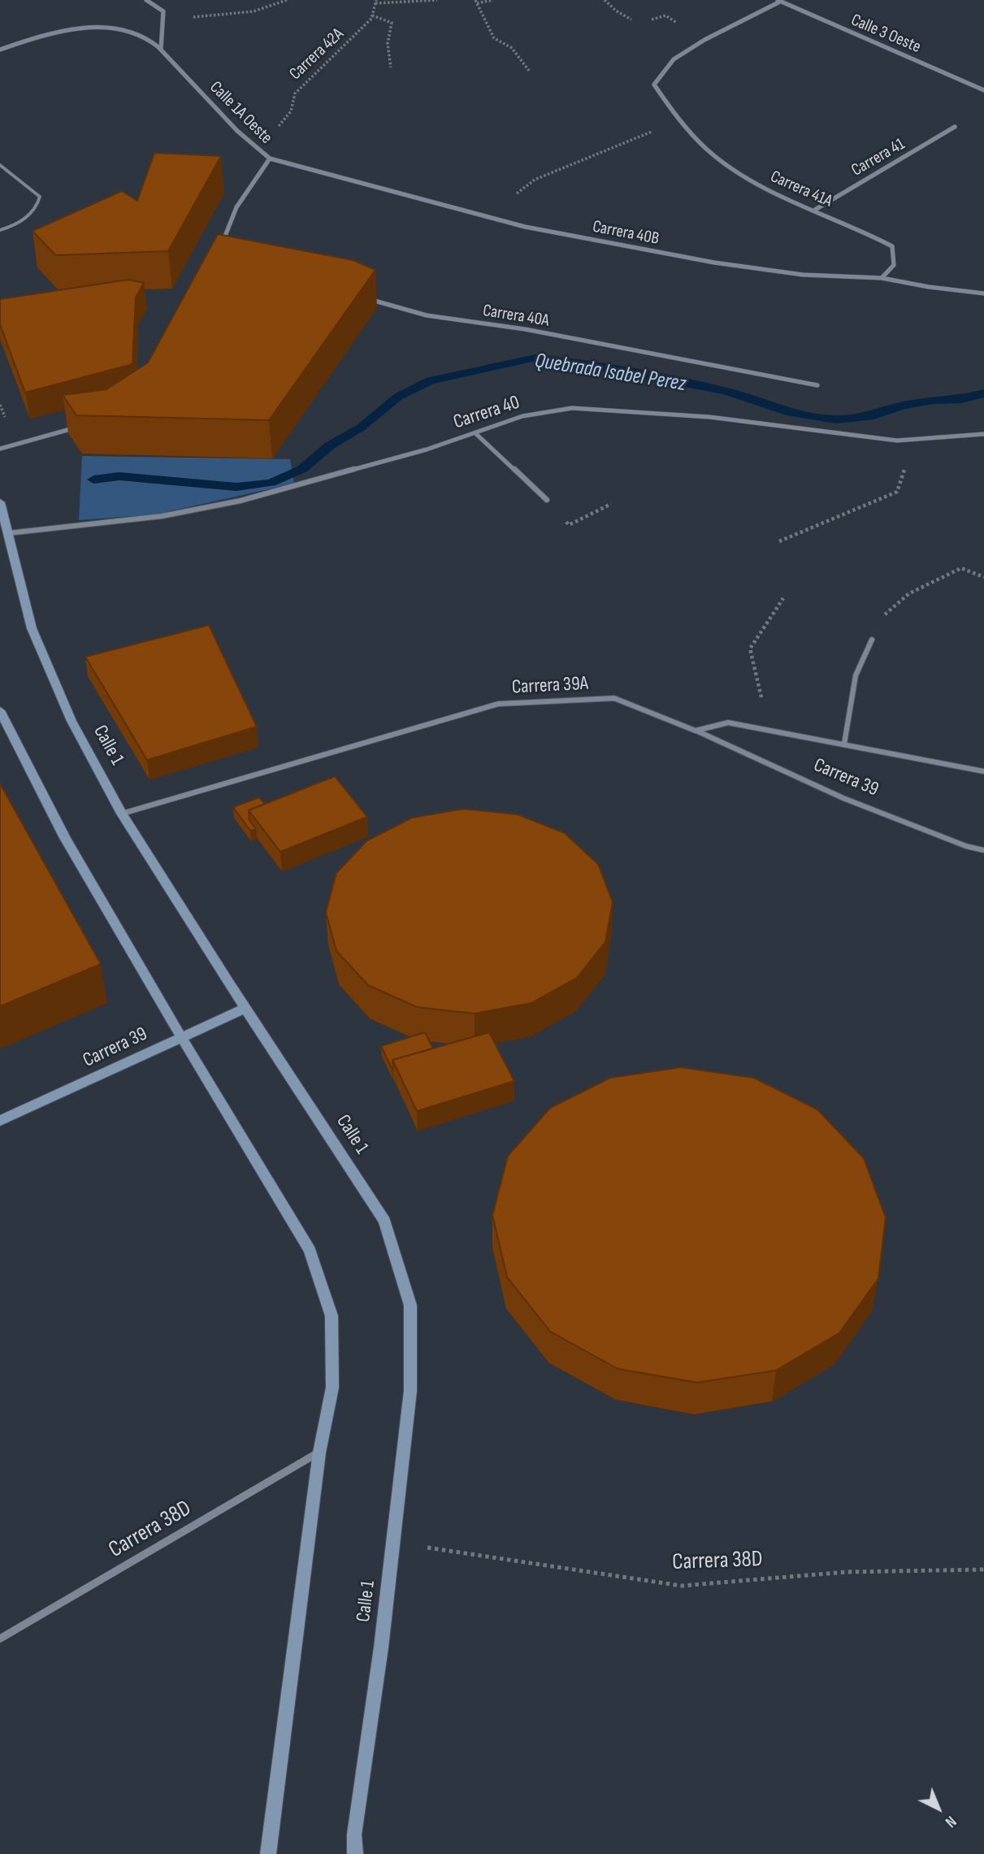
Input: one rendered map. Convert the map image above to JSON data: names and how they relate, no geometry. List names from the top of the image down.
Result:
{
  "streets": {
    "main road": ["Calle 1", "Carrera 39"],
    "street": [
      "Calle 3 Oeste",
      "Calle 1A Oeste",
      "Carrera 41",
      "Carrera 41A",
      "Carrera 40B",
      "Carrera 40A",
      "Carrera 40",
      "Carrera 39A",
      "Carrera 38D"
    ],
    "path": ["Carrera 42A"]
  },
  "crossings": [
    ["Calle 3 Oeste", "Carrera 41A"],
    ["Carrera 42A", "Calle 1A Oeste"],
    ["Calle 1A Oeste", "Carrera 40B"],
    ["Carrera 41", "Carrera 41A"],
    ["Carrera 41A", "Carrera 40B"],
    ["Carrera 40", "Calle 1"],
    ["Carrera 39A", "Calle 1"],
    ["Carrera 39A", "Carrera 39"],
    ["Calle 1", "Carrera 39"]
  ],
  "water": ["Quebrada Isabel Perez"],
  "north": "bottom right"
}
